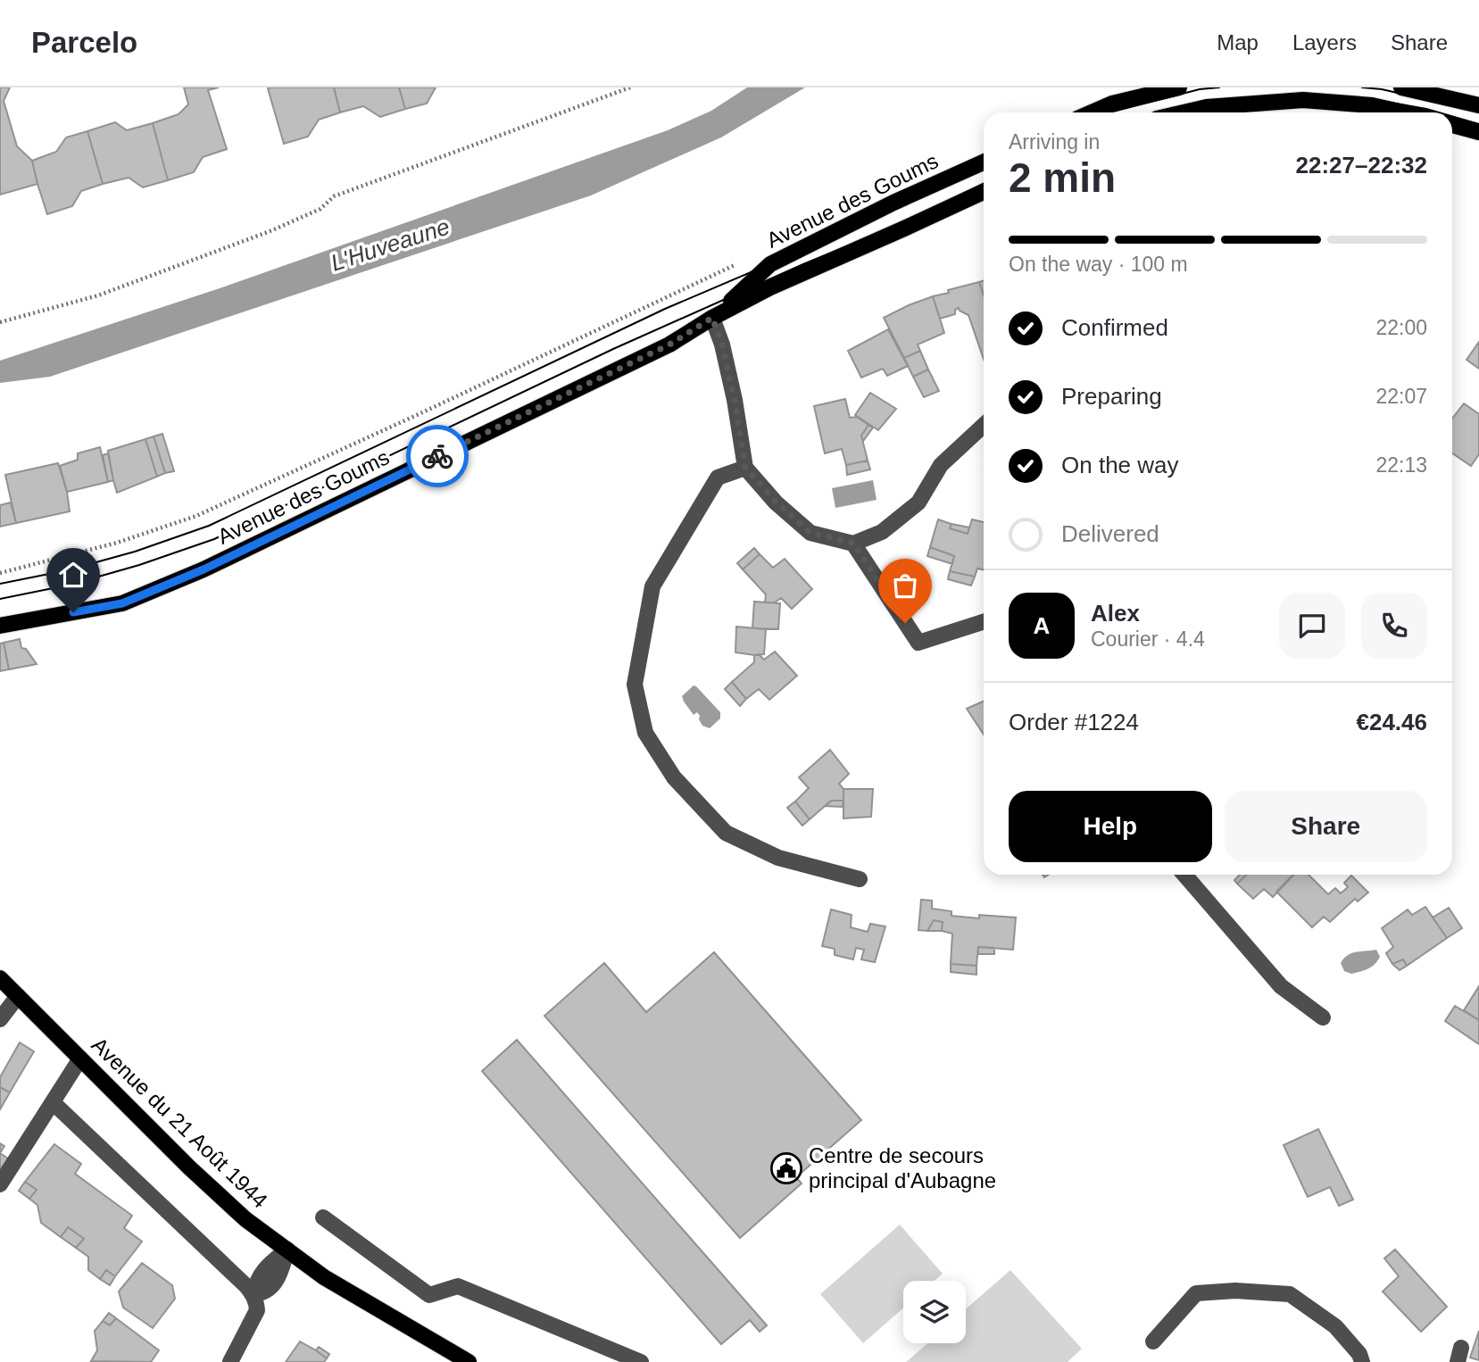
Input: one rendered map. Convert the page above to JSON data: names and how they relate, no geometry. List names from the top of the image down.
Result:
{
  "streets": {
    "main road": ["Avenue des Goums", "Avenue du 21 Août 1944"]
  },
  "water": ["L'Huveaune"],
  "places": {
    "public building": ["Centre de secours principal d'Aubagne"]
  },
  "page": {
    "header": "Parcelo",
    "nav": ["Map", "Layers", "Share"],
    "heading": ["2 min", "Arriving in", "22:27–22:32"],
    "panel": [
      "Alex",
      "Courier · 4.4",
      "Order #1224",
      "€24.46"
    ],
    "bar": "On the way · 100 m",
    "list": [
      ["Confirmed", "22:00"],
      ["Preparing", "22:07"],
      ["On the way", "22:13"],
      "Delivered"
    ],
    "round": "A",
    "buttons": ["Help", "Share"]
  }
}
